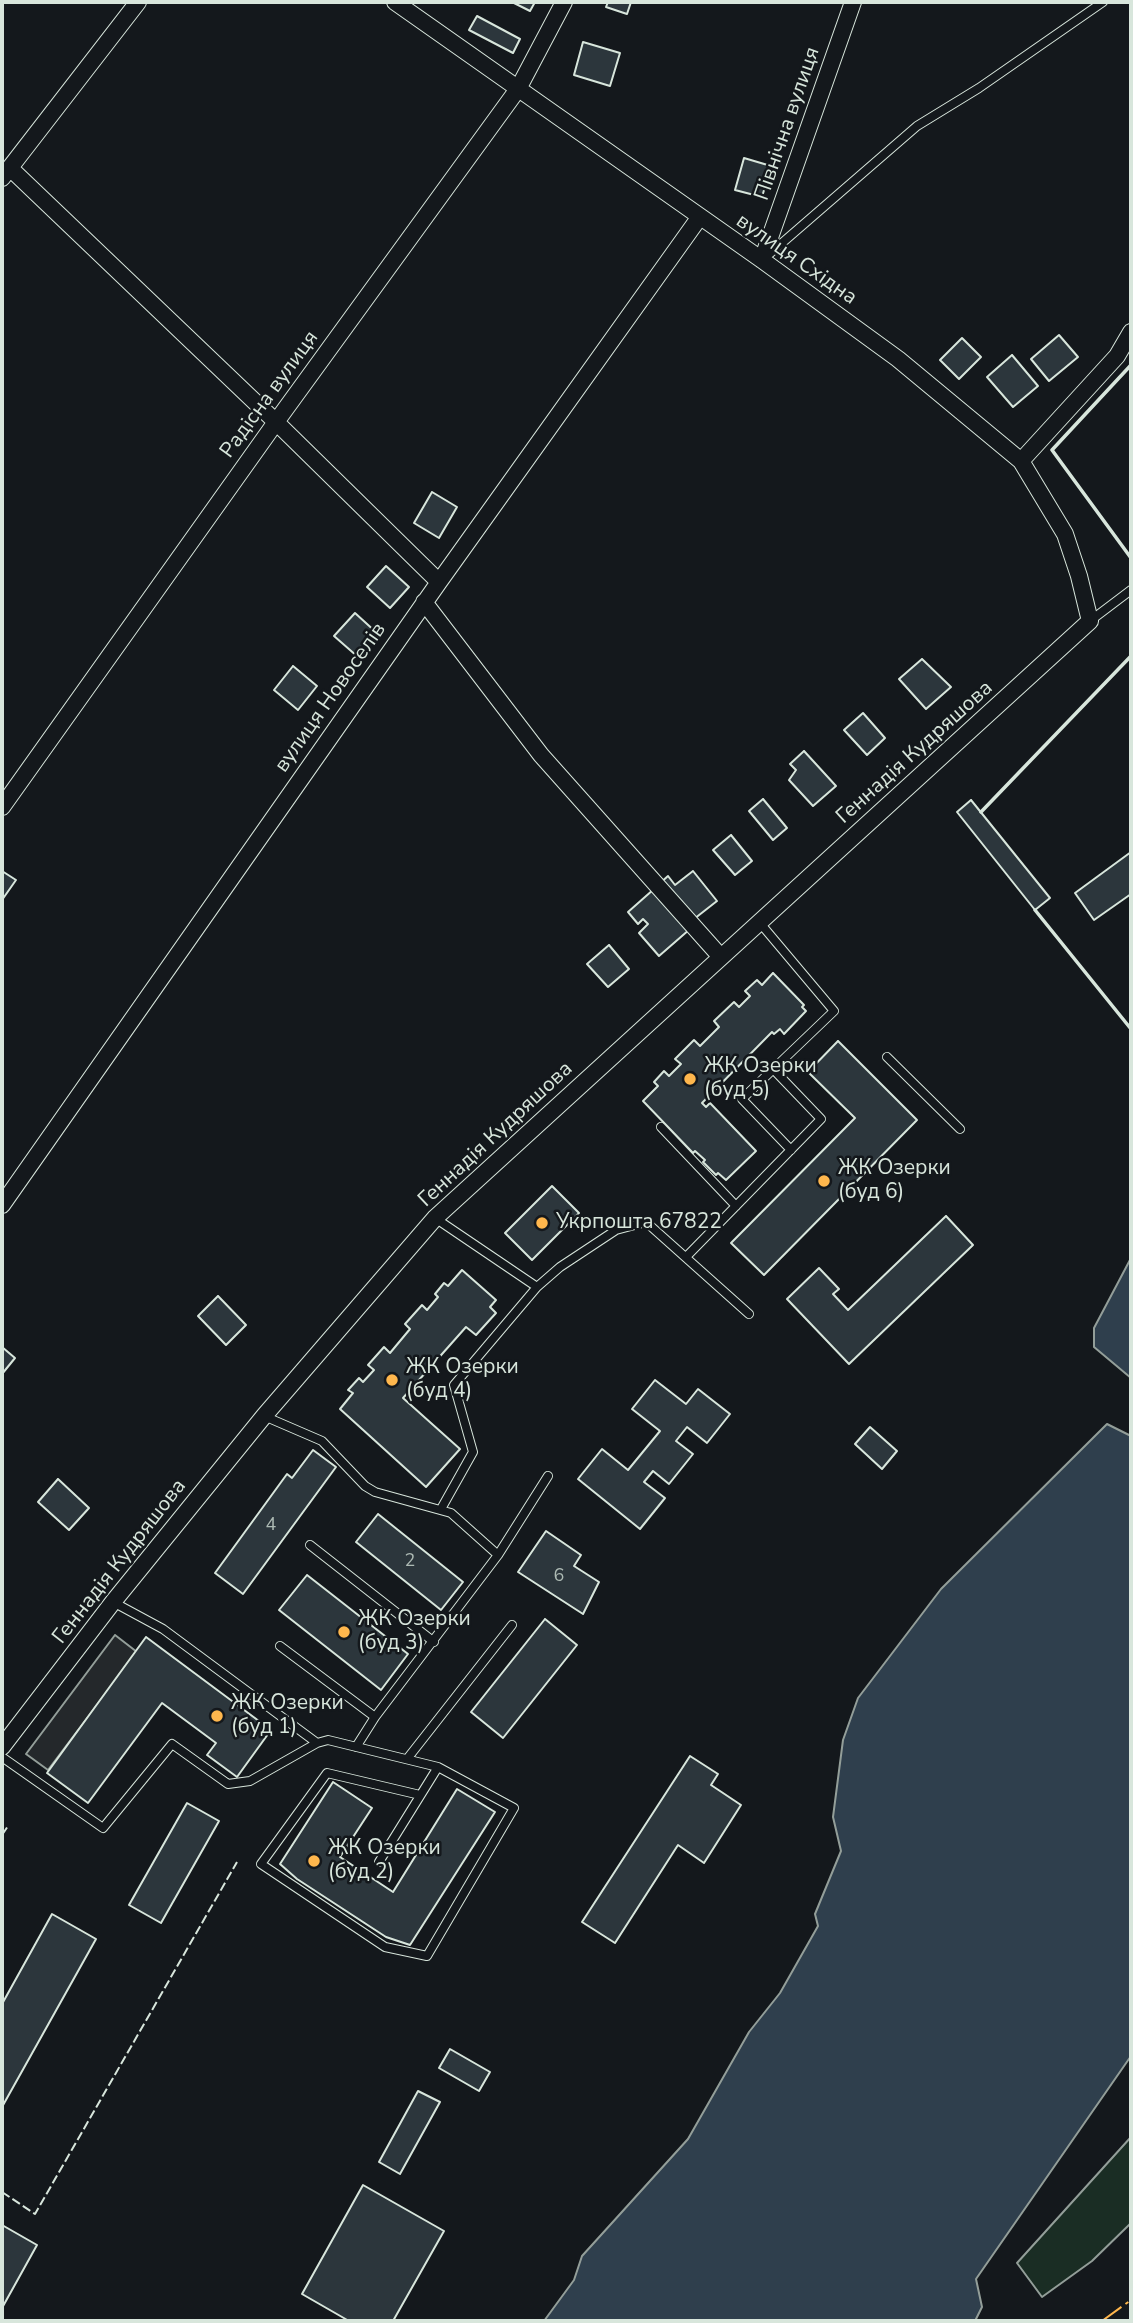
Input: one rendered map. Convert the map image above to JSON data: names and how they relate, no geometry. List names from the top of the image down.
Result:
{
  "streets": {
    "street": [
      "Північна вулиця",
      "вулиця Східна",
      "Радісна вулиця",
      "вулиця Новоселів",
      "Геннадія Кудряшова"
    ]
  },
  "crossings": [
    ["Північна вулиця", "вулиця Східна"],
    ["вулиця Східна", "Радісна вулиця"],
    ["вулиця Східна", "вулиця Новоселів"],
    ["вулиця Східна", "Геннадія Кудряшова"]
  ],
  "places": [
    "ЖК Озерки (буд 5)",
    "ЖК Озерки (буд 6)",
    "Укрпошта 67822",
    "ЖК Озерки (буд 4)",
    "ЖК Озерки (буд 3)",
    "ЖК Озерки (буд 1)",
    "ЖК Озерки (буд 2)"
  ],
  "house_numbers": ["4", "2", "6"]
}
